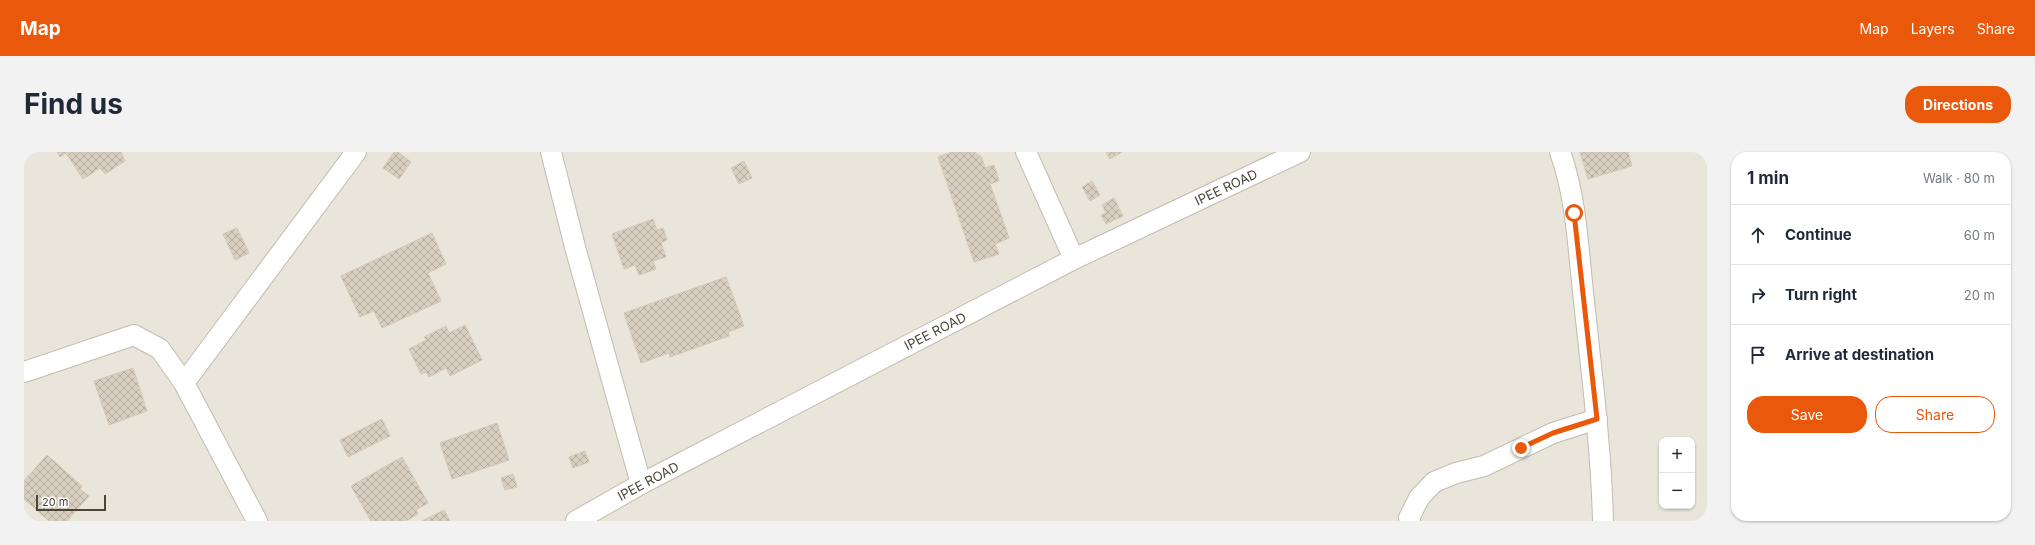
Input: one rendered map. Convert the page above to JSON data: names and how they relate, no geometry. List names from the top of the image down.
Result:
{
  "streets": {
    "street": ["IPEE ROAD"]
  },
  "scale_bar": "20 m",
  "page": {
    "header": "Map",
    "nav": ["Map", "Layers", "Share"],
    "buttons": [
      "Directions",
      ["Save", "Share"]
    ],
    "title": "Find us",
    "heading": ["1 min", "Walk · 80 m"],
    "list": [
      ["Continue", "60 m"],
      ["Turn right", "20 m"],
      "Arrive at destination"
    ],
    "map_buttons": ["+", "−"],
    "scale": "20 m"
  }
}
